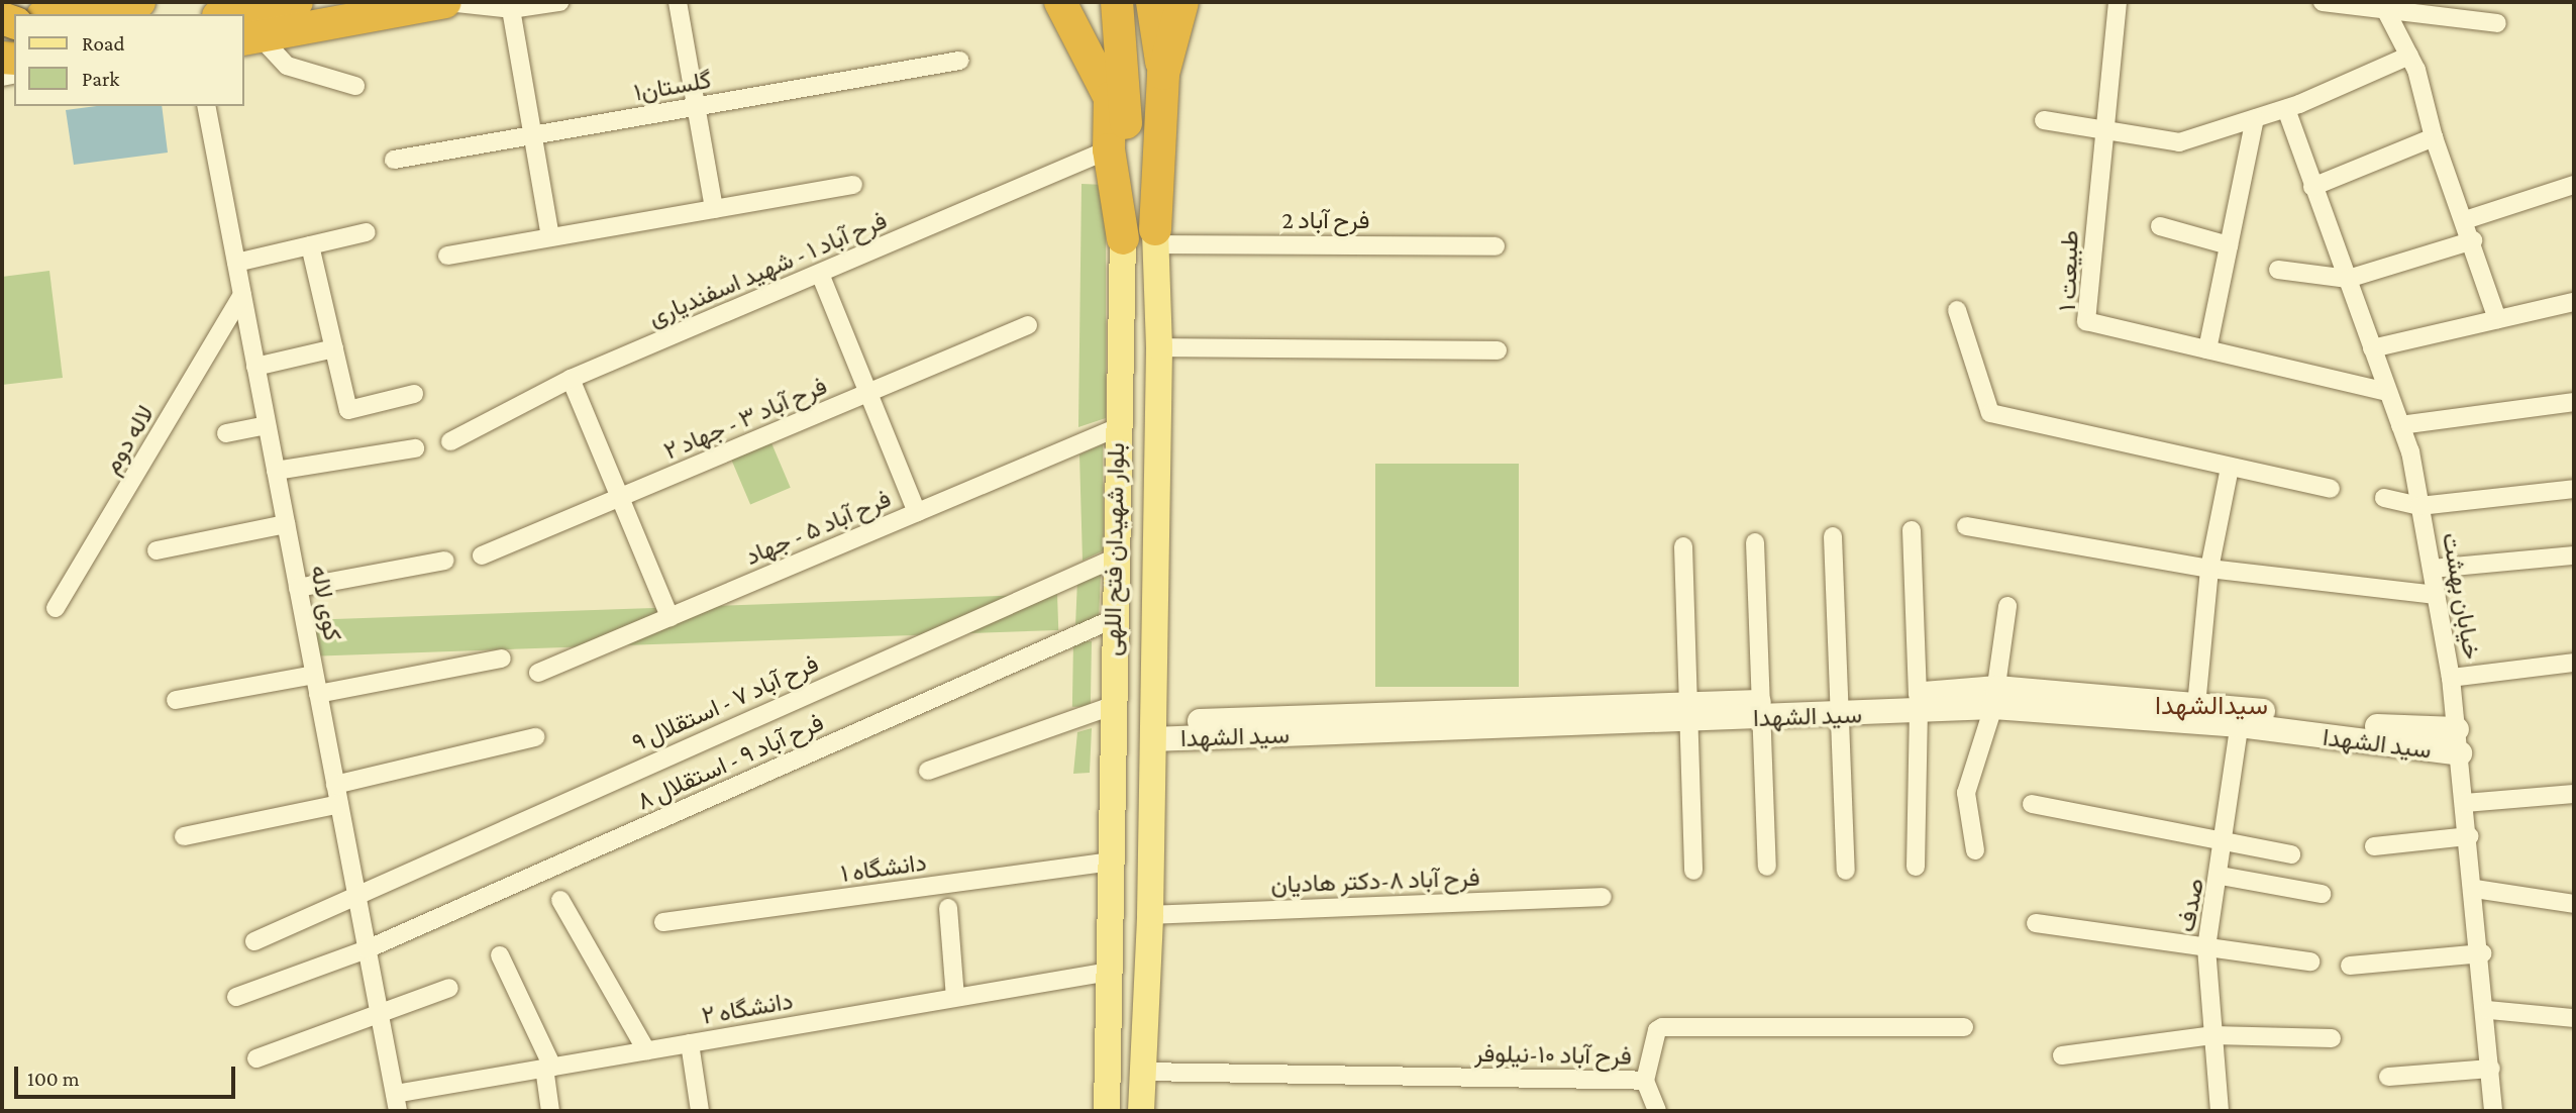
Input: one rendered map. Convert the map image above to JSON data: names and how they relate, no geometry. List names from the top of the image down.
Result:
{
  "streets": {
    "highway": ["بلوار شهیدان فتح اللهی"],
    "street": [
      "گلستان۱",
      "فرح آباد 2",
      "فرح آباد ۱ - شهید اسفندیاری",
      "طبیعت ۱",
      "فرح آباد ۳ - جهاد ۲",
      "لاله دوم",
      "فرح آباد ۵ - جهاد",
      "خیابان بهشت",
      "کوی لاله",
      "فرح آباد ۷ - استقلال ۹",
      "سید الشهدا",
      "فرح آباد ۹ - استقلال ۸",
      "دانشگاه ۱",
      "فرح آباد ۸-دکتر هادیان",
      "صدف",
      "دانشگاه ۲",
      "فرح آباد ۱۰-نیلوفر"
    ]
  },
  "crossings": [
    ["فرح آباد 2", "بلوار شهیدان فتح اللهی"],
    ["فرح آباد ۱ - شهید اسفندیاری", "بلوار شهیدان فتح اللهی"],
    ["طبیعت ۱", "خیابان بهشت"],
    ["لاله دوم", "کوی لاله"],
    ["فرح آباد ۵ - جهاد", "بلوار شهیدان فتح اللهی"],
    ["بلوار شهیدان فتح اللهی", "فرح آباد ۷ - استقلال ۹"],
    ["بلوار شهیدان فتح اللهی", "سید الشهدا"],
    ["بلوار شهیدان فتح اللهی", "فرح آباد ۹ - استقلال ۸"],
    ["بلوار شهیدان فتح اللهی", "دانشگاه ۱"],
    ["بلوار شهیدان فتح اللهی", "فرح آباد ۸-دکتر هادیان"],
    ["بلوار شهیدان فتح اللهی", "دانشگاه ۲"],
    ["بلوار شهیدان فتح اللهی", "فرح آباد ۱۰-نیلوفر"],
    ["خیابان بهشت", "سید الشهدا"],
    ["کوی لاله", "فرح آباد ۷ - استقلال ۹"],
    ["کوی لاله", "فرح آباد ۹ - استقلال ۸"],
    ["کوی لاله", "دانشگاه ۲"],
    ["سید الشهدا", "صدف"]
  ],
  "districts": ["سیدالشهدا"],
  "legend": ["Road", "Park"],
  "scale_bar": "100 m"
}
